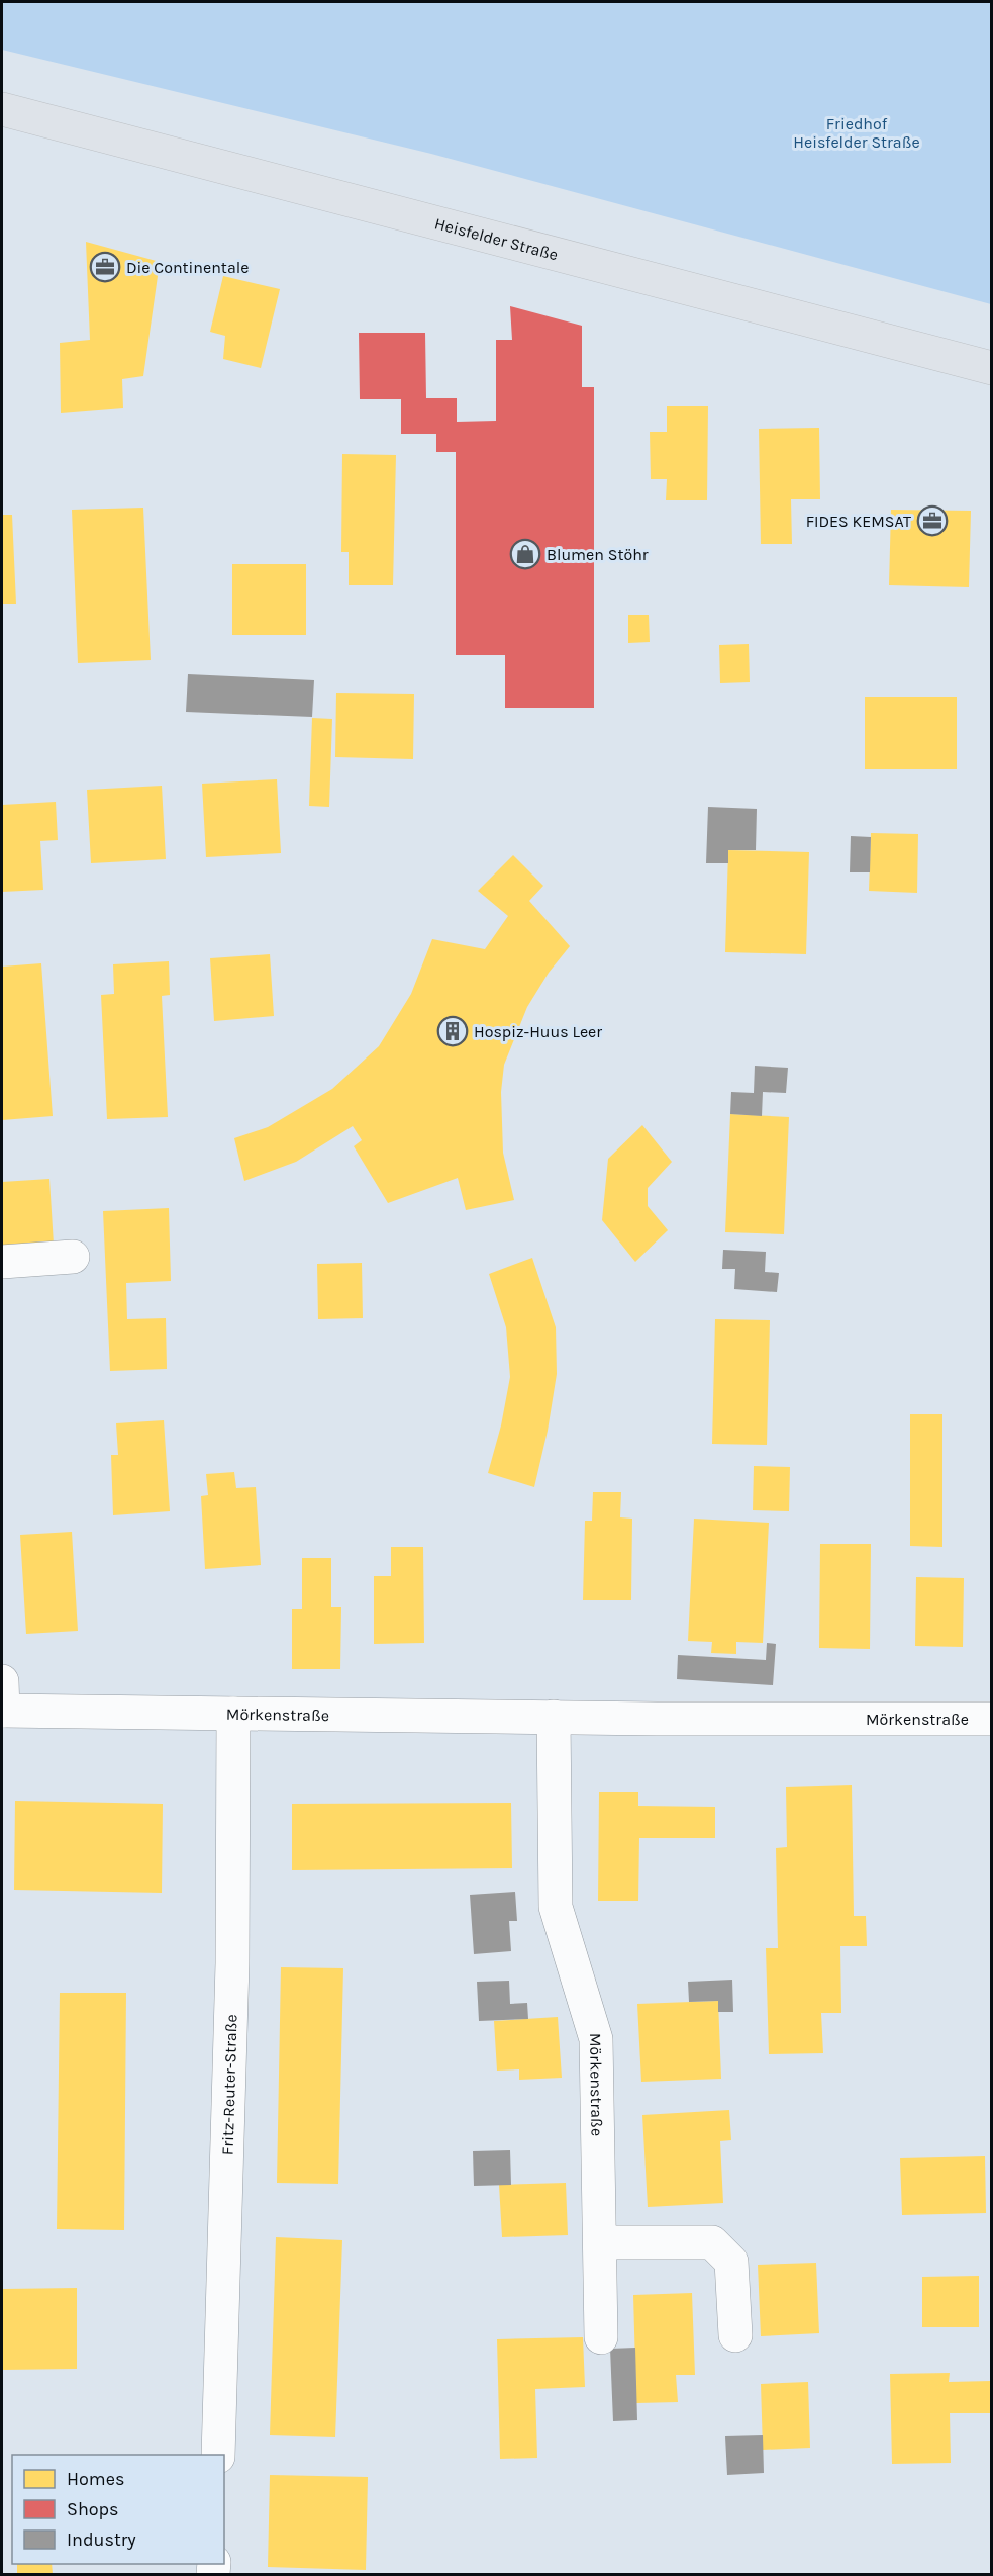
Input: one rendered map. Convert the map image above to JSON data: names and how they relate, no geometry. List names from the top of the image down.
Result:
{
  "streets": {
    "main road": ["Heisfelder Straße"],
    "street": ["Mörkenstraße", "Fritz-Reuter-Straße"]
  },
  "crossings": [
    ["Mörkenstraße", "Fritz-Reuter-Straße"]
  ],
  "parks": ["Friedhof Heisfelder Straße"],
  "places": {
    "office": ["Die Continentale", "FIDES KEMSAT"],
    "shop": ["Blumen Stöhr"],
    "building": ["Hospiz-Huus Leer"]
  },
  "legend": ["Homes", "Shops", "Industry"]
}
